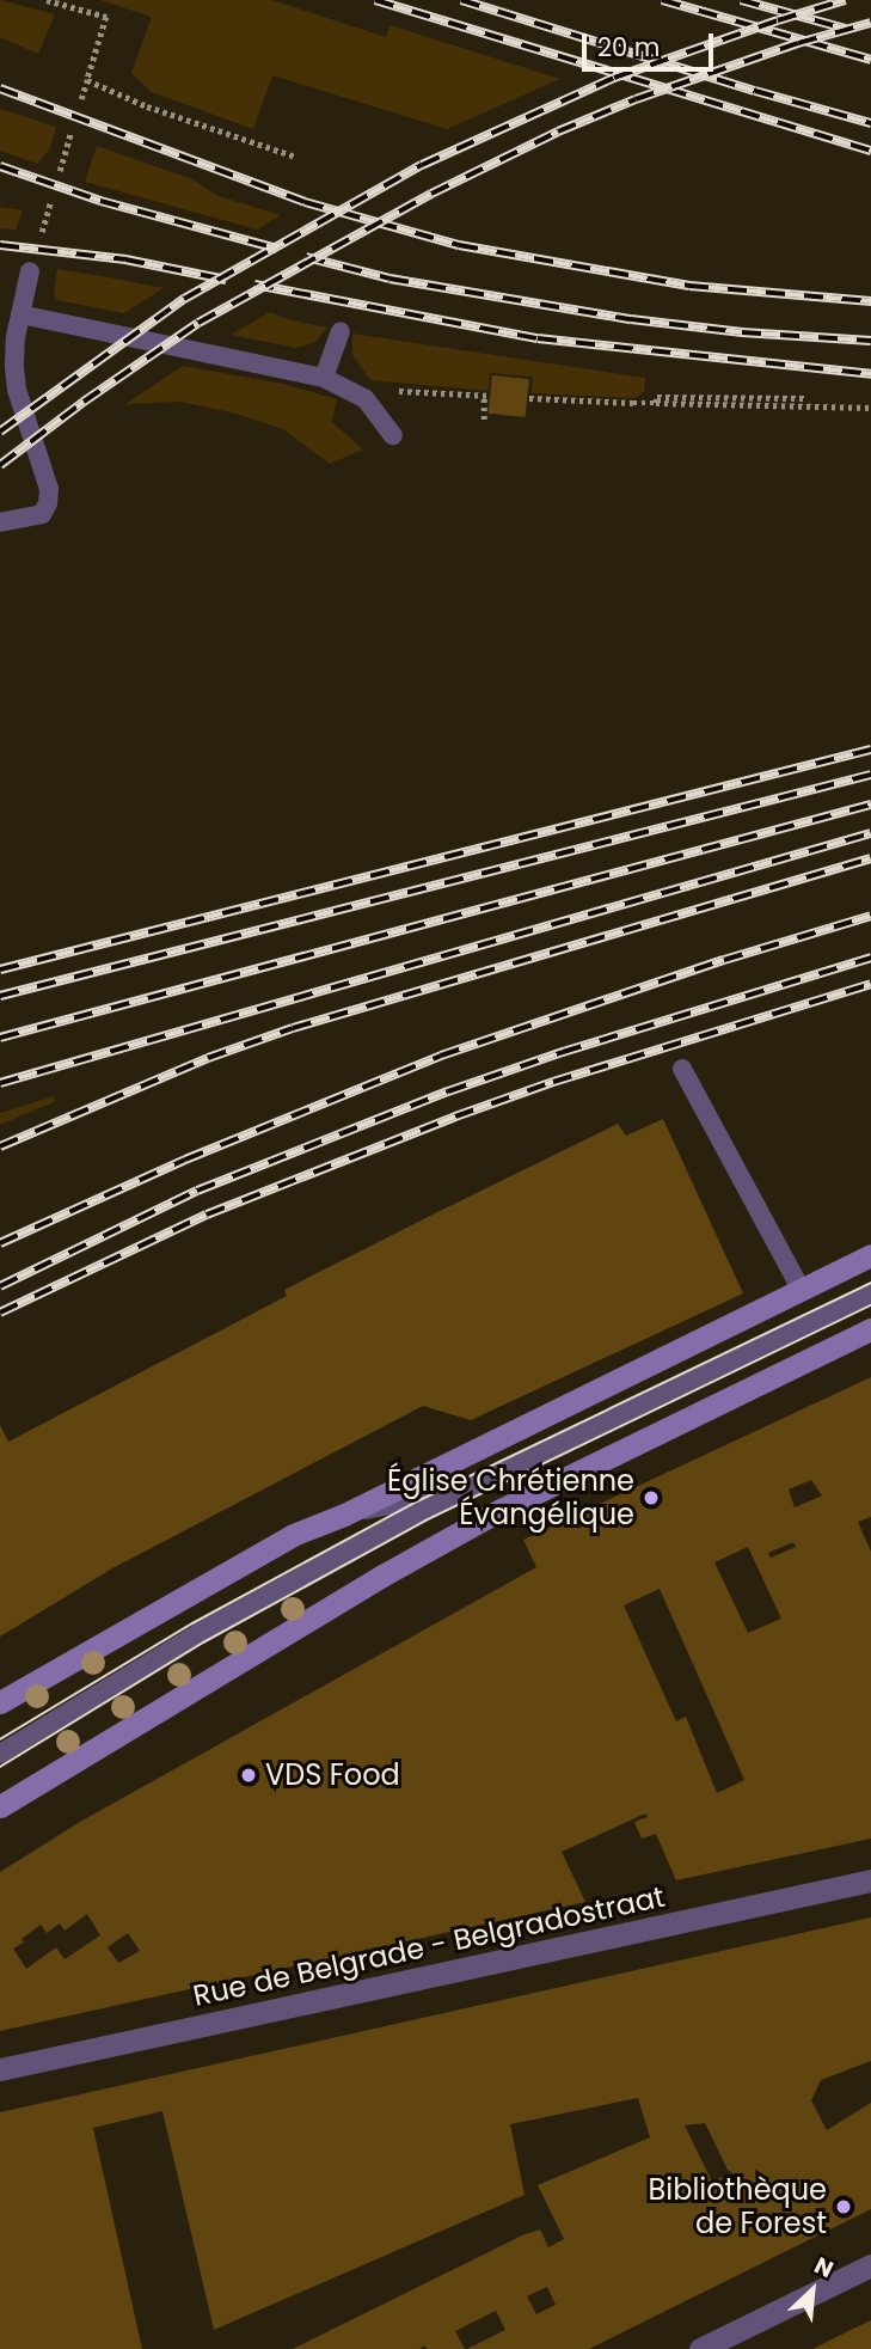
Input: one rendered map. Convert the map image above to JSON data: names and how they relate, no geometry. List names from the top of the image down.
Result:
{
  "streets": {
    "street": ["Rue de Belgrade - Belgradostraat"]
  },
  "places": ["Église Chrétienne Évangélique", "VDS Food", "Bibliothèque de Forest"],
  "scale_bar": "20 m",
  "north": "top right"
}
